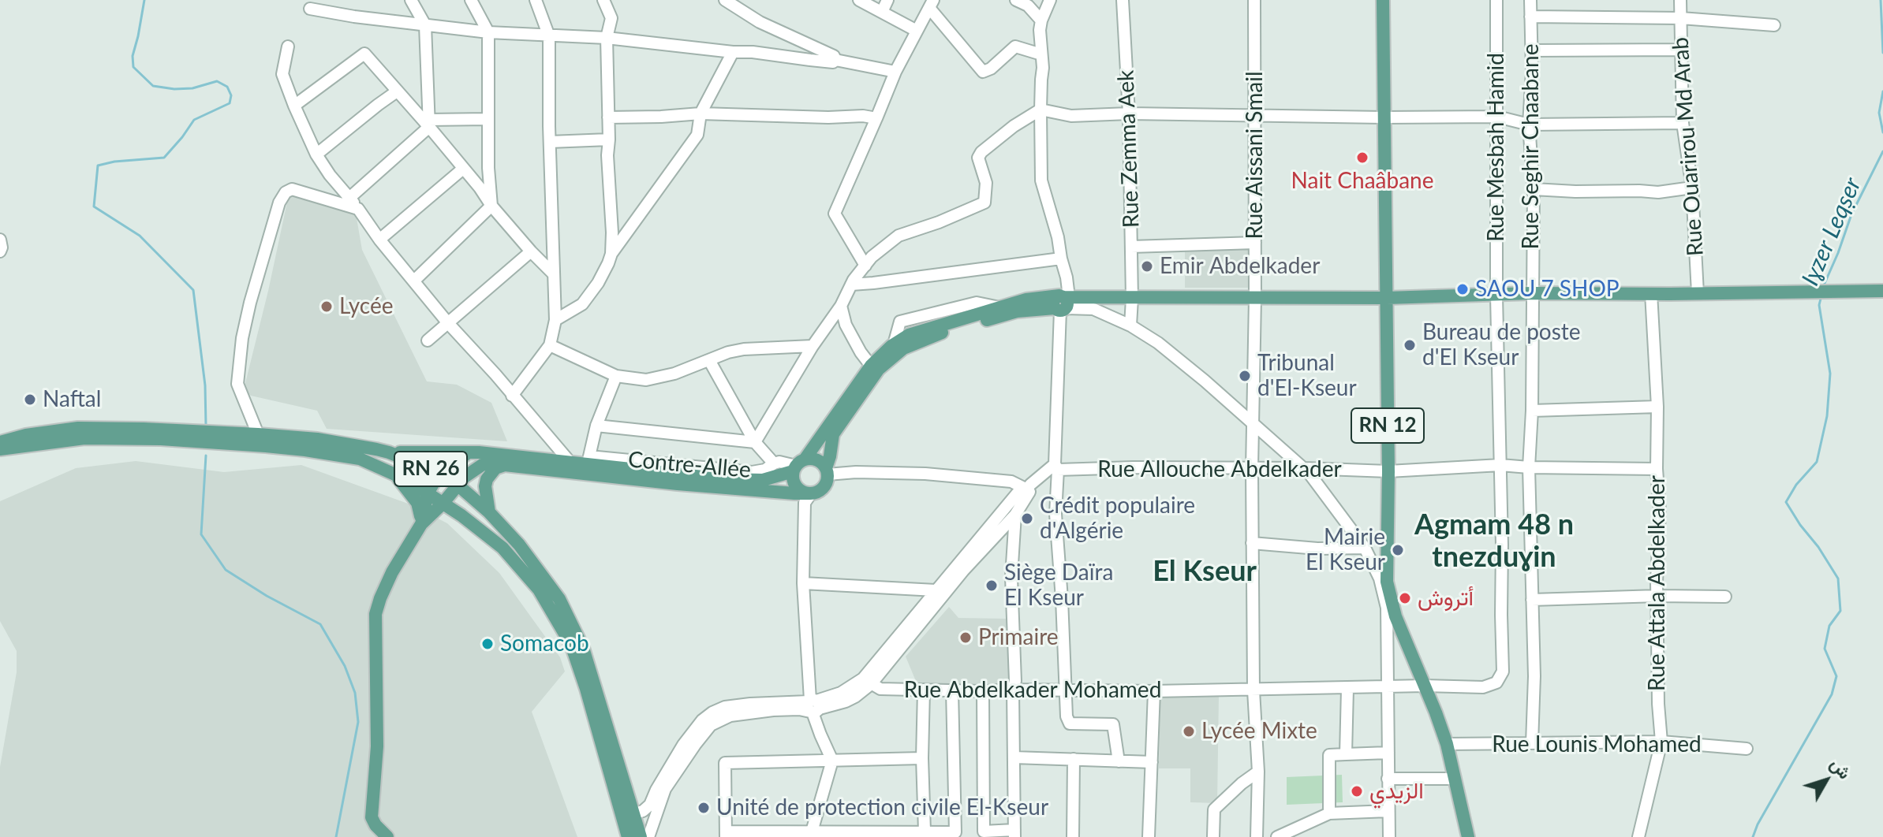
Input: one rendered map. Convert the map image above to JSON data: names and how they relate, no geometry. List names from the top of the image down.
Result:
{
  "streets": {
    "main road": ["RN 12", "RN 26"],
    "street": [
      "Rue Seghir Chaabane",
      "Rue Ouarirou Md Arab",
      "Rue Mesbah Hamid",
      "Rue Zemma Aek",
      "Rue Aissani Smail",
      "Contre-Allée",
      "Rue Allouche Abdelkader",
      "Rue Attala Abdelkader",
      "Rue Abdelkader Mohamed",
      "Rue Lounis Mohamed"
    ]
  },
  "crossings": [
    ["Rue Seghir Chaabane", "RN 12"],
    ["Rue Seghir Chaabane", "Rue Allouche Abdelkader"],
    ["Rue Seghir Chaabane", "Rue Lounis Mohamed"],
    ["Rue Mesbah Hamid", "RN 12"],
    ["Rue Mesbah Hamid", "Rue Allouche Abdelkader"],
    ["Rue Mesbah Hamid", "Rue Abdelkader Mohamed"],
    ["Rue Aissani Smail", "Rue Allouche Abdelkader"],
    ["Rue Aissani Smail", "Rue Abdelkader Mohamed"],
    ["RN 12", "Rue Allouche Abdelkader"],
    ["RN 12", "Rue Abdelkader Mohamed"],
    ["RN 12", "Rue Lounis Mohamed"],
    ["Rue Allouche Abdelkader", "Rue Attala Abdelkader"],
    ["Rue Attala Abdelkader", "Rue Lounis Mohamed"]
  ],
  "districts": ["Agmam 48 n tnezduɣin", "El Kseur"],
  "water": ["Iɣzer Leqṣer"],
  "places": [
    "Nait Chaâbane",
    "Emir Abdelkader",
    "SAOU 7 SHOP",
    "Lycée",
    "Bureau de poste d'El Kseur",
    "Tribunal d'El-Kseur",
    "Naftal",
    "Crédit populaire d'Algérie",
    "Mairie El Kseur",
    "Siège Daïra El Kseur",
    "أتروش",
    "Primaire",
    "Somacob",
    "Lycée Mixte",
    "الزيدي",
    "Unité de protection civile El-Kseur"
  ],
  "north": "top right"
}
